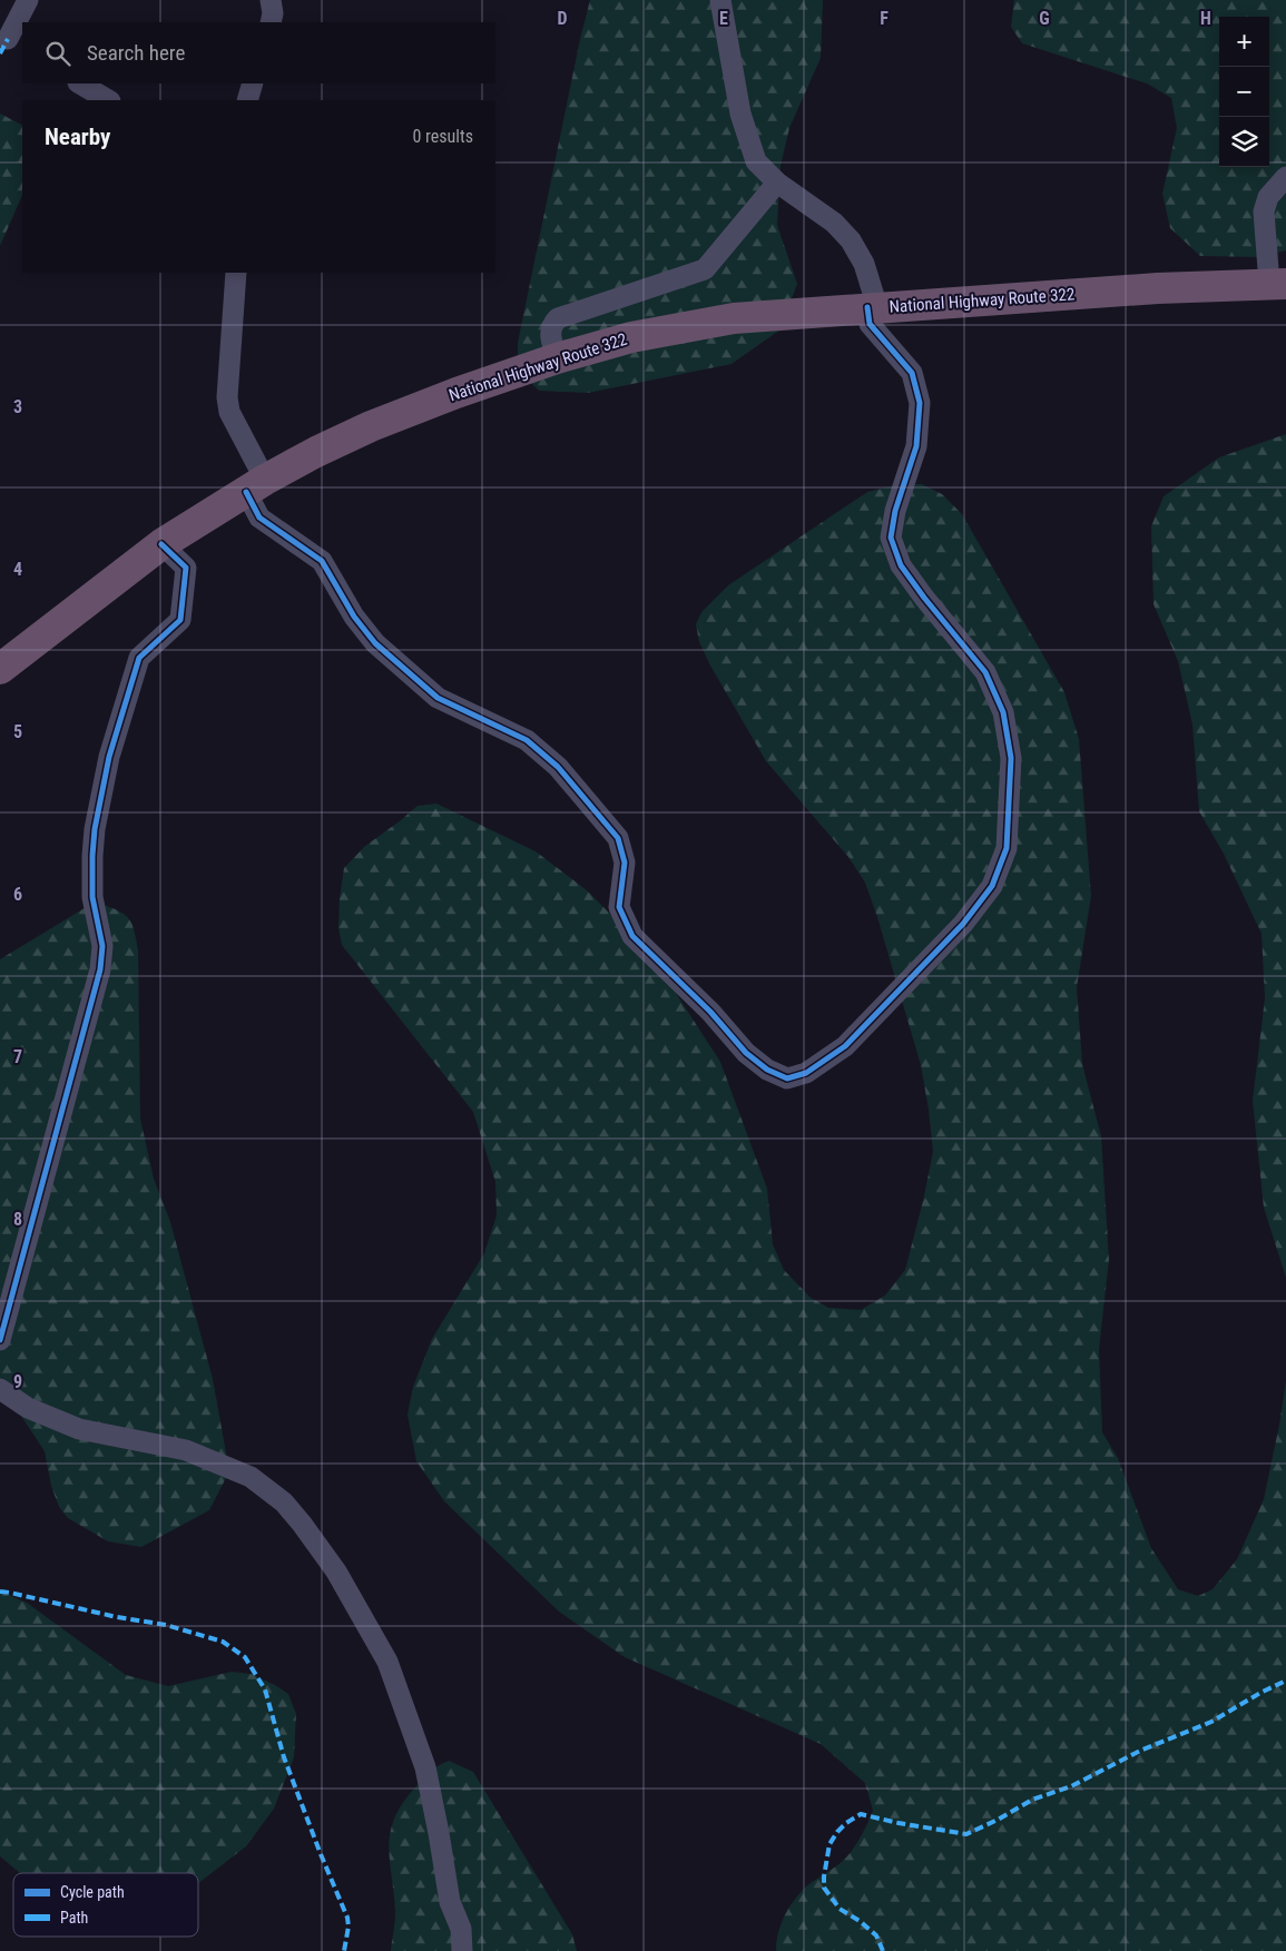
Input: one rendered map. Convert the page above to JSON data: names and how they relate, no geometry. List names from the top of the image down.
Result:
{
  "streets": {
    "highway": ["National Highway Route 322"]
  },
  "legend": ["Cycle path", "Path"],
  "page": {
    "map_buttons": ["+", "−"],
    "search": "Search here",
    "heading": ["Nearby", "0 results"]
  },
  "grid": {
    "columns": [
      "D",
      "E",
      "F",
      "G",
      "H"
    ],
    "rows": [
      "3",
      "4",
      "5",
      "6",
      "7",
      "8",
      "9"
    ]
  }
}
